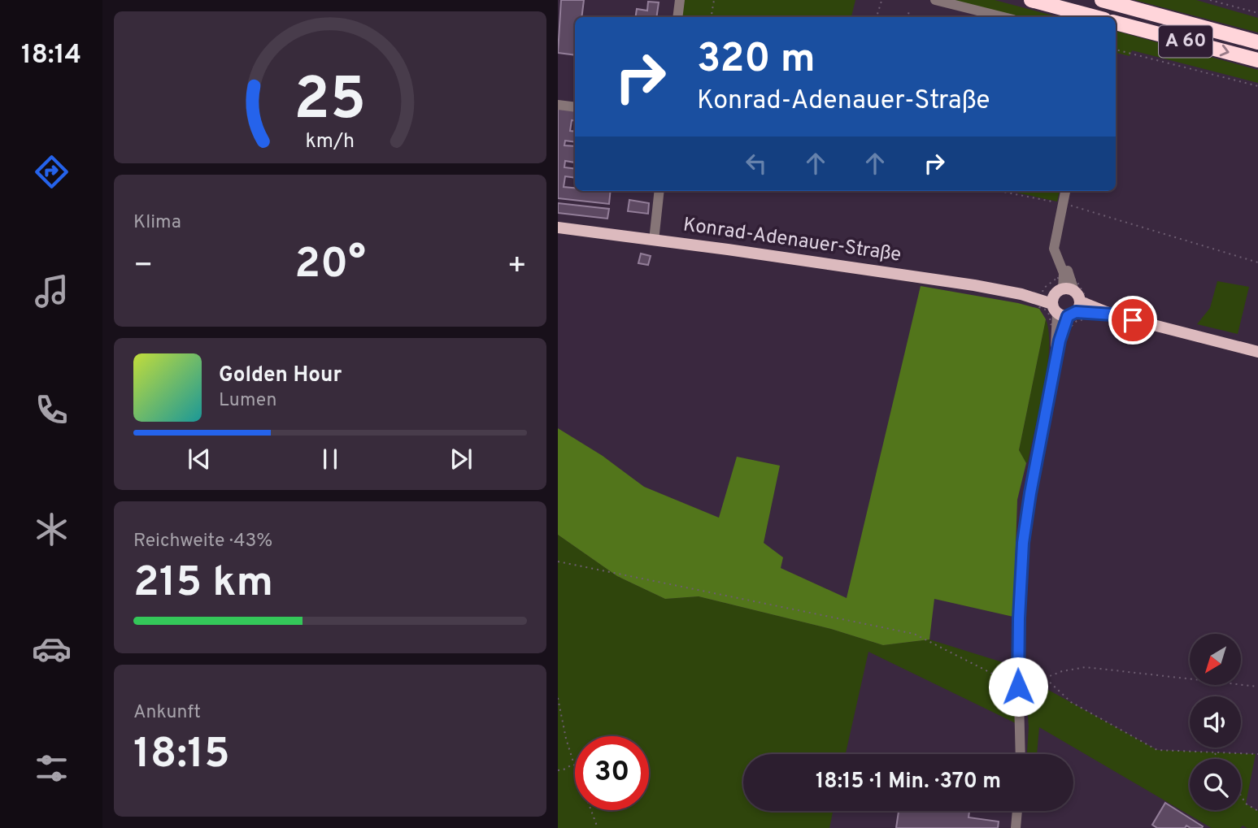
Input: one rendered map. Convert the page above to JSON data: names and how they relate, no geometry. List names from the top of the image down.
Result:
{
  "streets": {
    "highway": ["A 60"],
    "main road": ["Konrad-Adenauer-Straße"]
  },
  "north": "bottom left",
  "page": {
    "tabs": "18:14",
    "turn": ["320 m", "Konrad-Adenauer-Straße"],
    "tile": [
      "Klima",
      ["Reichweite · 43%", "215 km"],
      ["Ankunft", "18:15"]
    ],
    "heat": ["−", "20°", "+"],
    "song": ["Golden Hour", "Lumen"],
    "limit": "30",
    "trip": "18:15 · 1 Min. · 370 m",
    "gauge": ["25", "km/h"]
  }
}
